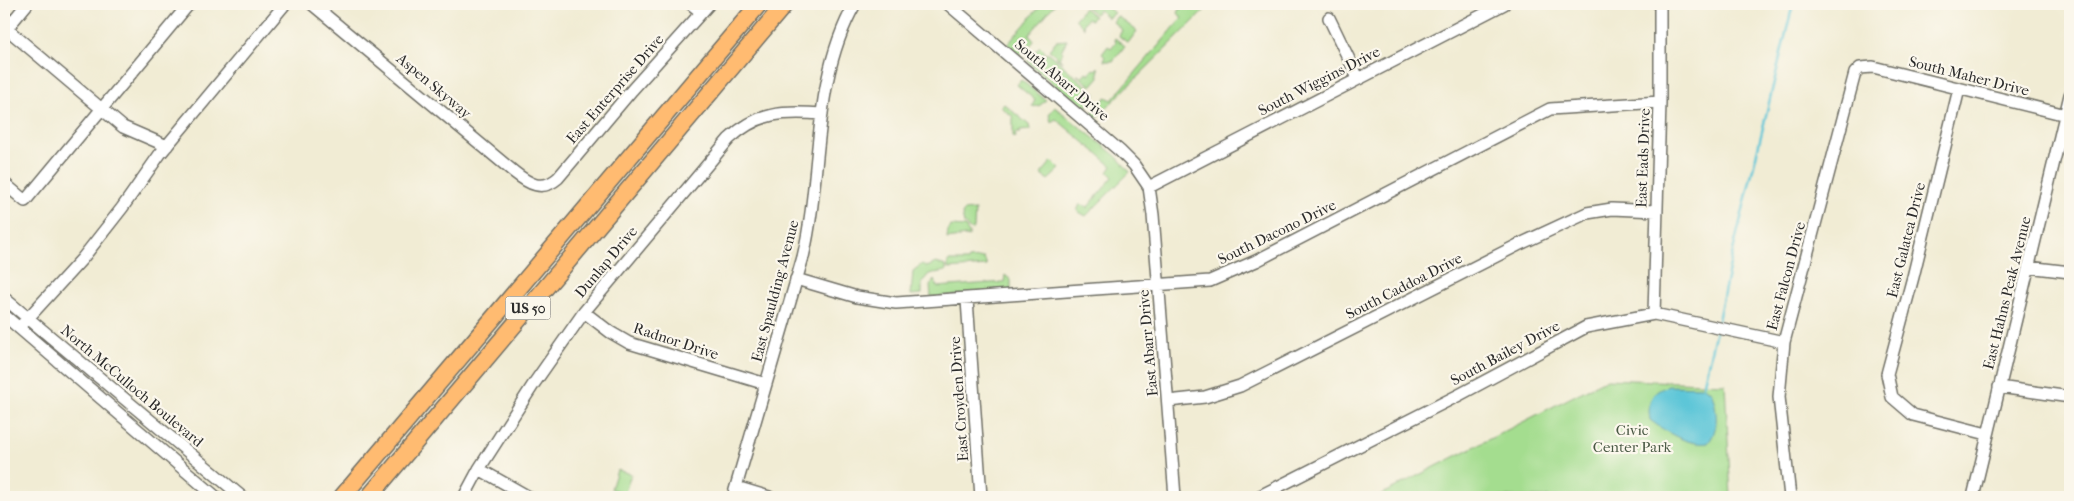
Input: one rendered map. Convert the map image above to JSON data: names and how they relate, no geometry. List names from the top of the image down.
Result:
{
  "streets": {
    "highway": ["US 50"],
    "street": [
      "South Maher Drive",
      "South Abarr Drive",
      "South Wiggins Drive",
      "Aspen Skyway",
      "East Enterprise Drive",
      "East Eads Drive",
      "South Dacono Drive",
      "East Galatea Drive",
      "Dunlap Drive",
      "East Falcon Drive",
      "South Caddoa Drive",
      "East Spaulding Avenue",
      "East Hahns Peak Avenue",
      "Radnor Drive",
      "East Abarr Drive",
      "South Bailey Drive",
      "North McCulloch Boulevard",
      "East Croyden Drive"
    ]
  },
  "crossings": [
    ["South Maher Drive", "East Galatea Drive"],
    ["South Maher Drive", "East Falcon Drive"],
    ["South Maher Drive", "East Hahns Peak Avenue"],
    ["South Abarr Drive", "South Wiggins Drive"],
    ["South Abarr Drive", "East Abarr Drive"],
    ["South Wiggins Drive", "East Abarr Drive"],
    ["Aspen Skyway", "East Enterprise Drive"],
    ["East Eads Drive", "South Dacono Drive"],
    ["East Eads Drive", "South Caddoa Drive"],
    ["East Eads Drive", "South Bailey Drive"],
    ["South Dacono Drive", "East Spaulding Avenue"],
    ["South Dacono Drive", "East Abarr Drive"],
    ["South Dacono Drive", "East Croyden Drive"],
    ["East Galatea Drive", "East Hahns Peak Avenue"],
    ["Dunlap Drive", "East Spaulding Avenue"],
    ["Dunlap Drive", "Radnor Drive"],
    ["East Falcon Drive", "South Bailey Drive"],
    ["South Caddoa Drive", "East Abarr Drive"],
    ["East Spaulding Avenue", "Radnor Drive"]
  ],
  "parks": ["Civic Center Park"]
}
